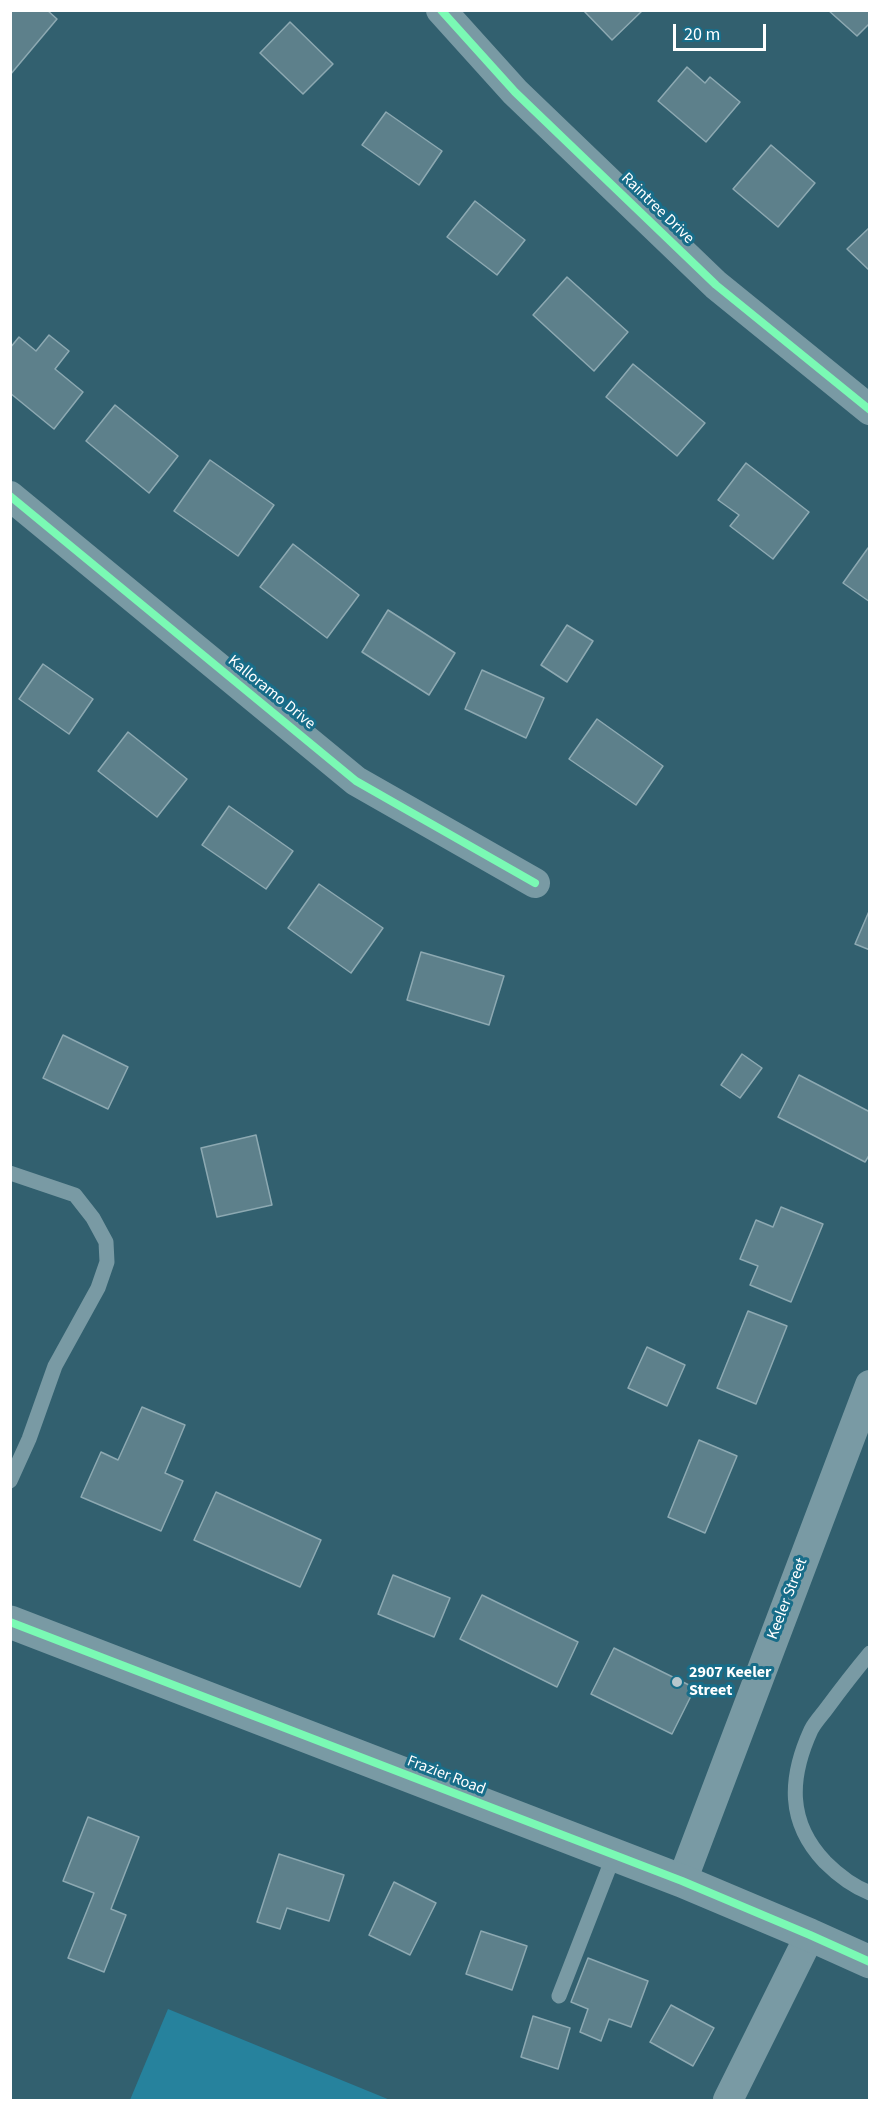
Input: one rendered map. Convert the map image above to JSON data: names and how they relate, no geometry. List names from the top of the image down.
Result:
{
  "streets": {
    "street": [
      "Raintree Drive",
      "Kalloramo Drive",
      "Keeler Street",
      "Frazier Road"
    ]
  },
  "crossings": [
    ["Keeler Street", "Frazier Road"]
  ],
  "places": ["2907 Keeler Street"],
  "scale_bar": "20 m"
}
